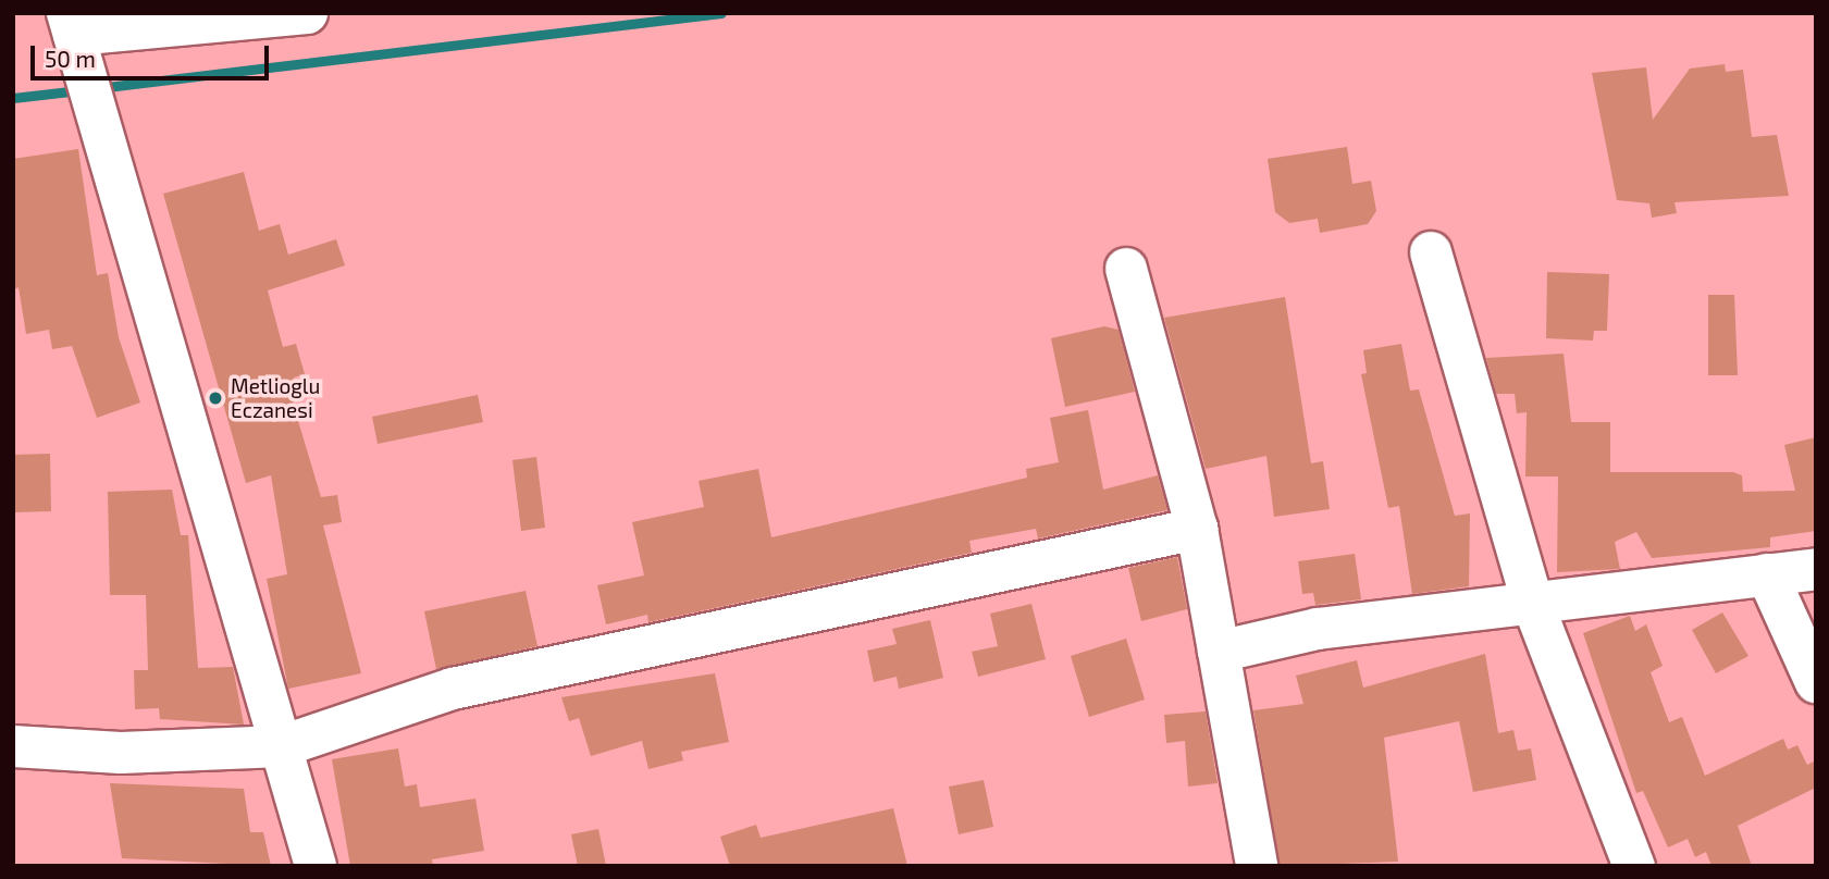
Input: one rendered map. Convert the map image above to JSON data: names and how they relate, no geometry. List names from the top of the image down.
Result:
{
  "places": ["Metlioglu Eczanesi"],
  "scale_bar": "50 m"
}
